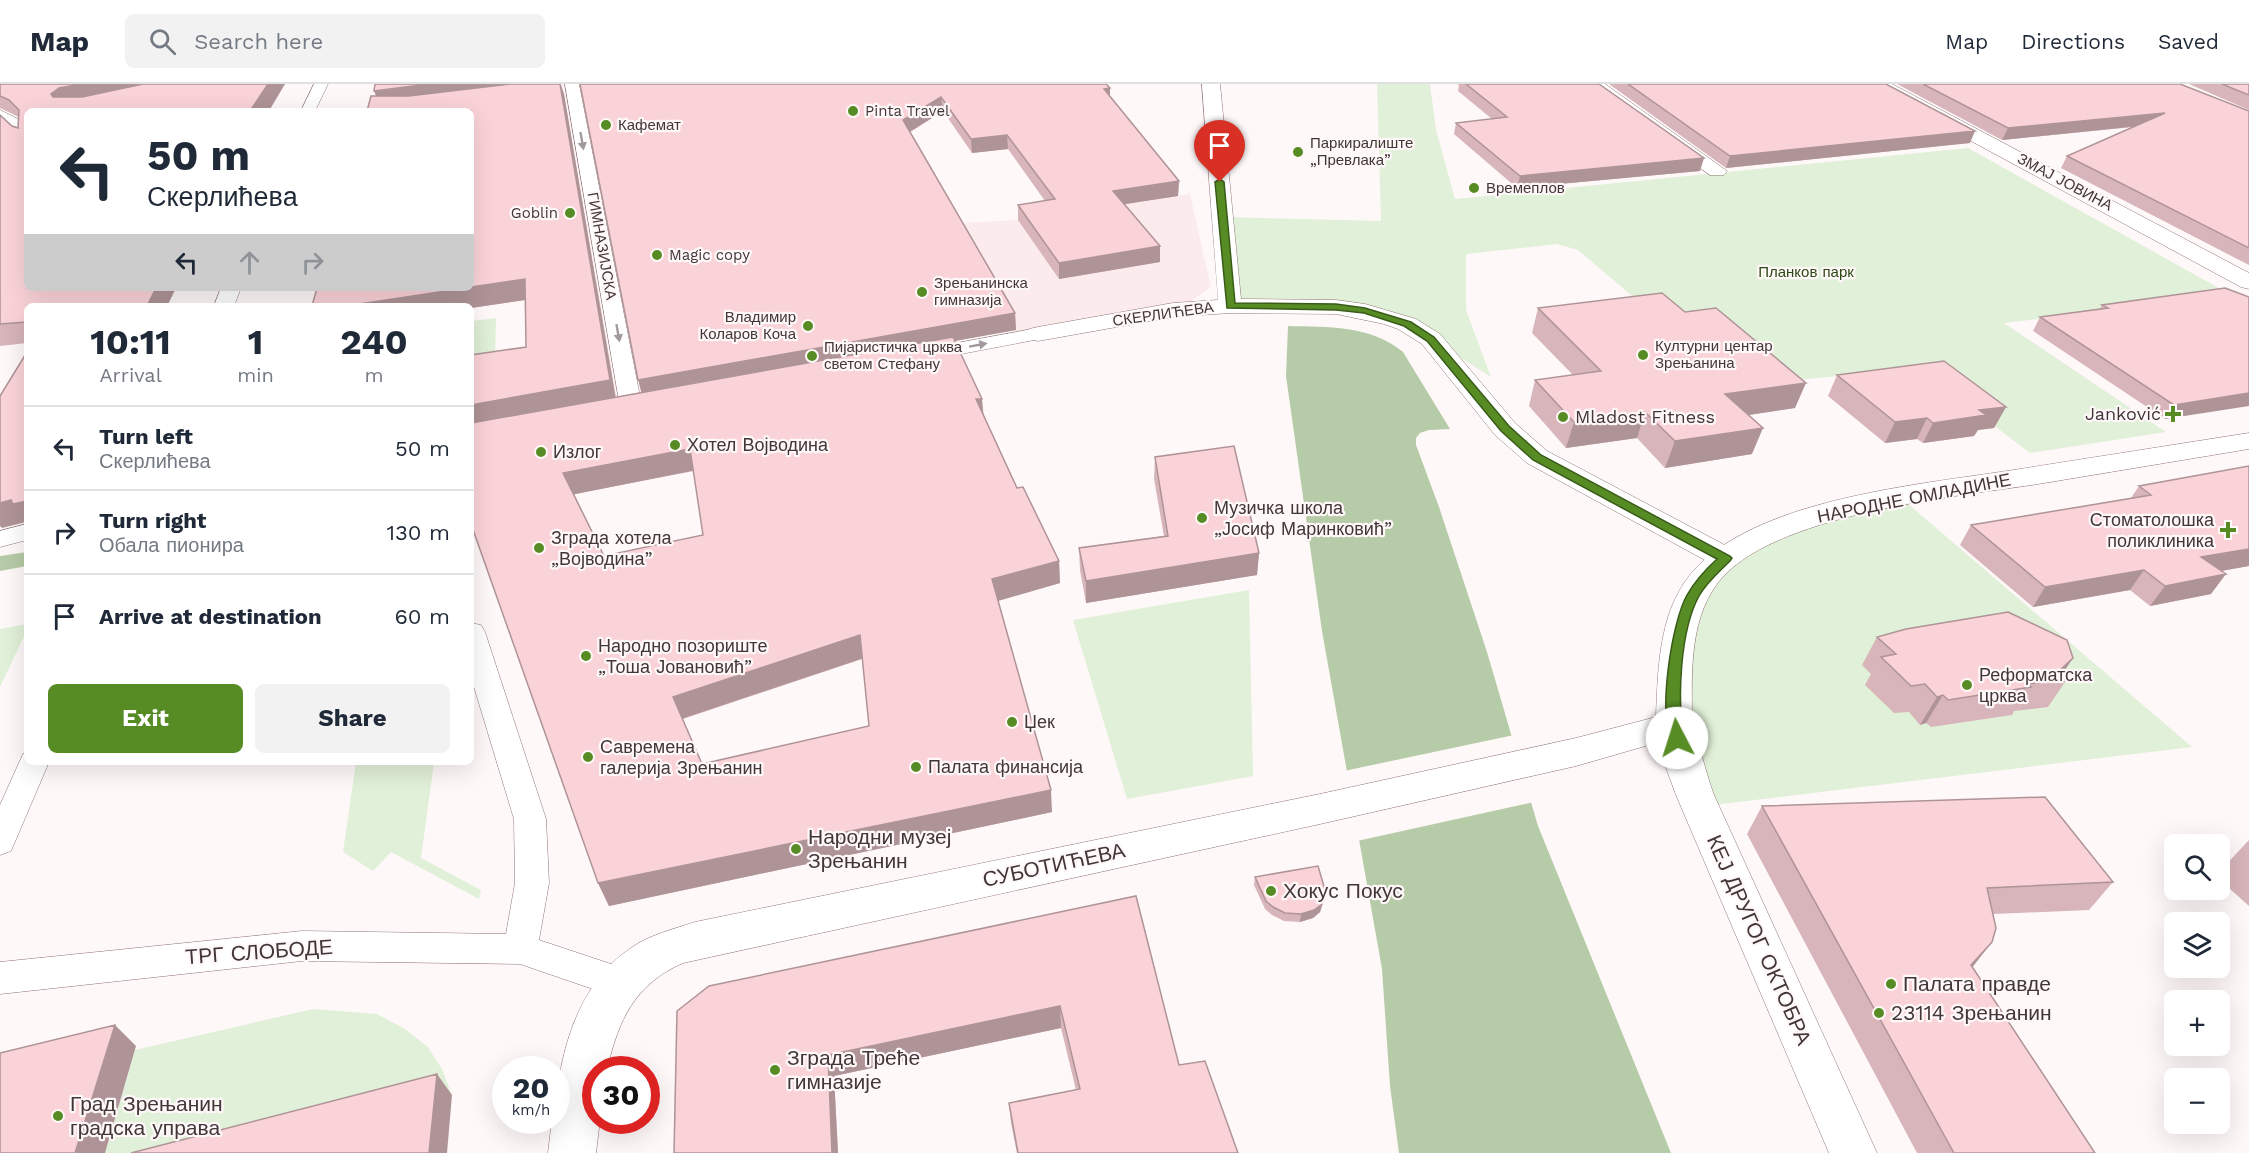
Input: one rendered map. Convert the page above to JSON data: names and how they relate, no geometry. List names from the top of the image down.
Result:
{
  "streets": {
    "street": [
      "ЗМАЈ ЈОВИНА",
      "ГИМНАЗИЈСКА",
      "СКЕРЛИЋЕВА",
      "НАРОДНЕ ОМЛАДИНЕ",
      "СУБОТИЋЕВА",
      "КЕЈ ДРУГОГ ОКТОБРА",
      "ТРГ СЛОБОДЕ"
    ]
  },
  "crossings": [
    ["СКЕРЛИЋЕВА", "НАРОДНЕ ОМЛАДИНЕ"],
    ["НАРОДНЕ ОМЛАДИНЕ", "СУБОТИЋЕВА"],
    ["НАРОДНЕ ОМЛАДИНЕ", "КЕЈ ДРУГОГ ОКТОБРА"],
    ["СУБОТИЋЕВА", "КЕЈ ДРУГОГ ОКТОБРА"],
    ["СУБОТИЋЕВА", "ТРГ СЛОБОДЕ"]
  ],
  "one_way": ["ГИМНАЗИЈСКА"],
  "parks": ["Планков парк"],
  "places": {
    "other": [
      "Pinta Travel",
      "Кафемат",
      "Паркиралиште „Превлака”",
      "Времеплов",
      "Goblin",
      "Magic copy",
      "Зрењанинска гимназија",
      "Владимир Коларов Коча",
      "Културни центар Зрењанина",
      "Пијаристичка црква светом Стефану",
      "Mladost Fitness",
      "Хотел Војводина",
      "Излог",
      "Музичка школа „Јосиф Маринковић”",
      "Зграда хотела „Војводина”",
      "Народно позориште „Тоша Јовановић”",
      "Реформатска црква",
      "Џек",
      "Савремена галерија Зрењанин",
      "Палата финансија",
      "Народни музеј Зрењанин",
      "Хокус Покус",
      "Палата правде",
      "23114 Зрењанин",
      "Зграда Треће гимназије",
      "Град Зрењанин градска управа"
    ],
    "health": ["Janković", "Стоматолошка поликлиника"]
  },
  "page": {
    "header": "Map",
    "search": "Search here",
    "nav": ["Map", "Directions", "Saved"],
    "turn": ["50 m", "Скерлићева"],
    "eta": [
      "10:11",
      "Arrival",
      "1",
      "min",
      "240",
      "m"
    ],
    "list": [
      {
        "name": "Turn left",
        "note": "Скерлићева",
        "value": "50 m"
      },
      {
        "name": "Turn right",
        "note": "Обала пионира",
        "value": "130 m"
      },
      {
        "name": "Arrive at destination",
        "value": "60 m"
      }
    ],
    "buttons": ["Exit", "Share"],
    "map_buttons": ["+", "−"],
    "speed": "20 km/h",
    "limit": "30"
  }
}
